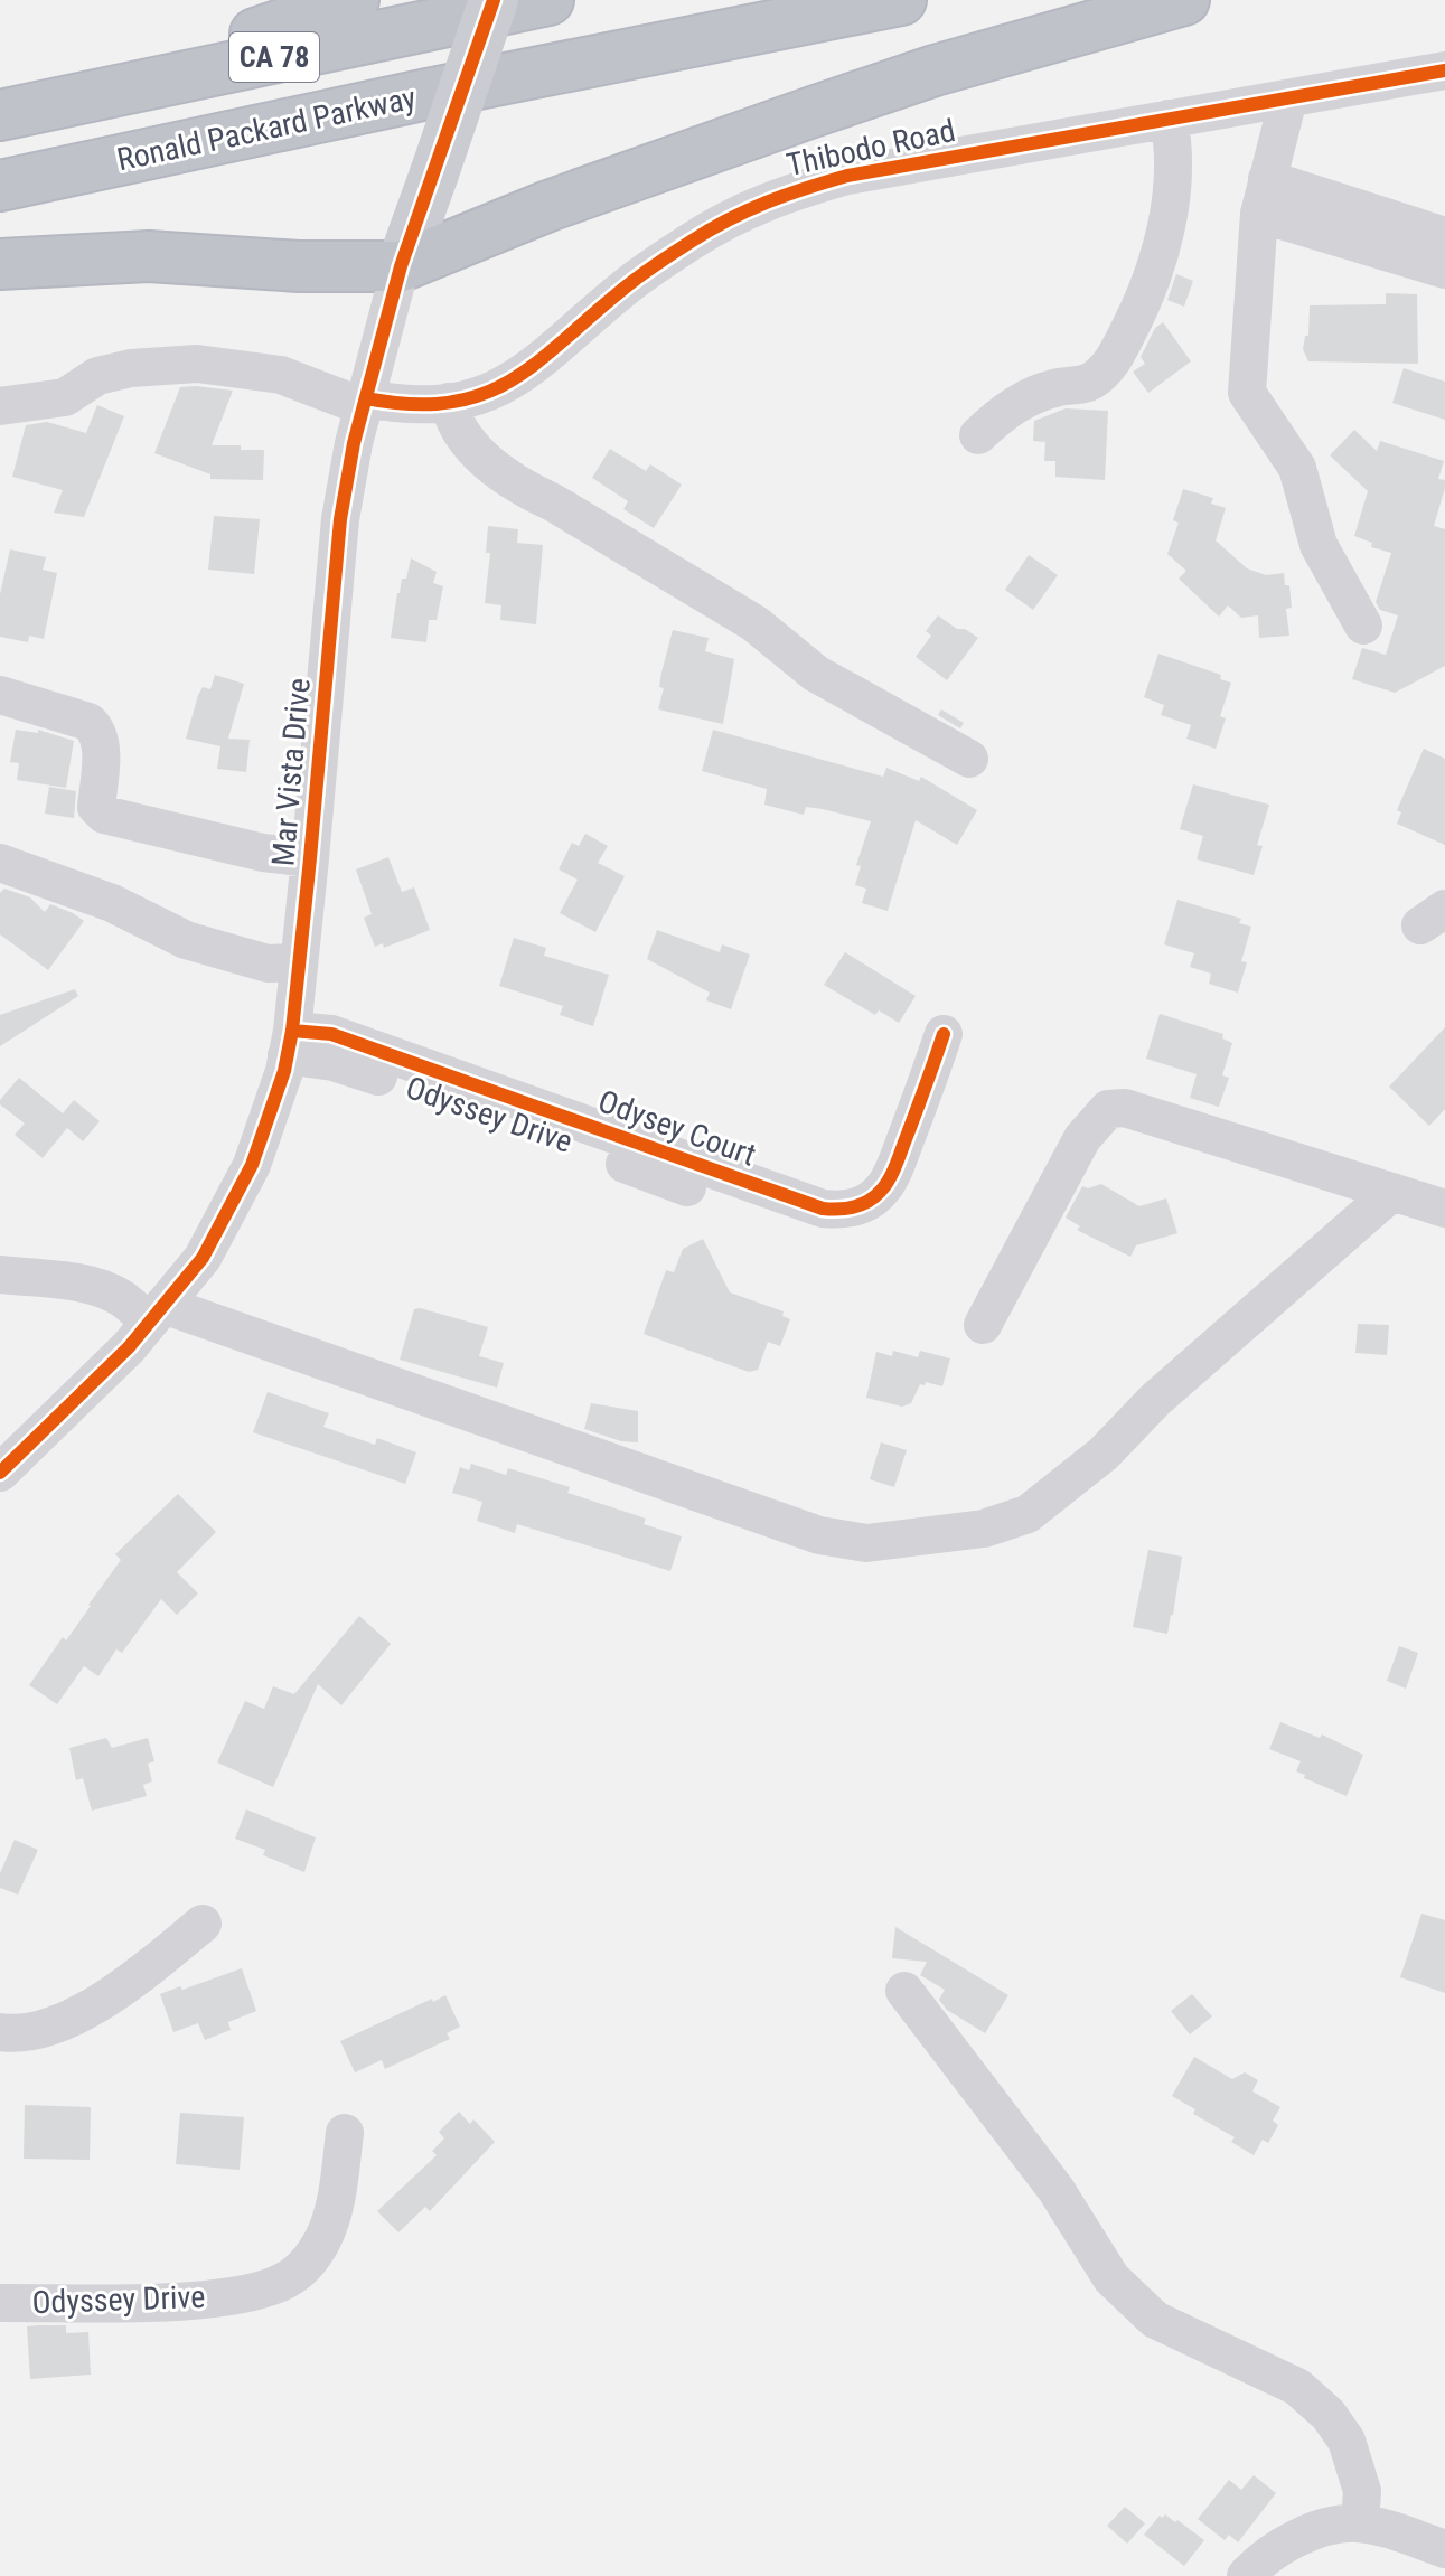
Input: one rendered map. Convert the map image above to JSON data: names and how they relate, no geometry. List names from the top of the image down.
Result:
{
  "streets": {
    "highway": ["CA 78", "Ronald Packard Parkway"],
    "main road": ["Mar Vista Drive"],
    "street": ["Thibodo Road", "Odyssey Drive", "Odysey Court"]
  },
  "crossings": [
    ["Thibodo Road", "Mar Vista Drive"],
    ["Mar Vista Drive", "Odyssey Drive"],
    ["Mar Vista Drive", "Odysey Court"],
    ["Odyssey Drive", "Odysey Court"]
  ]
}
